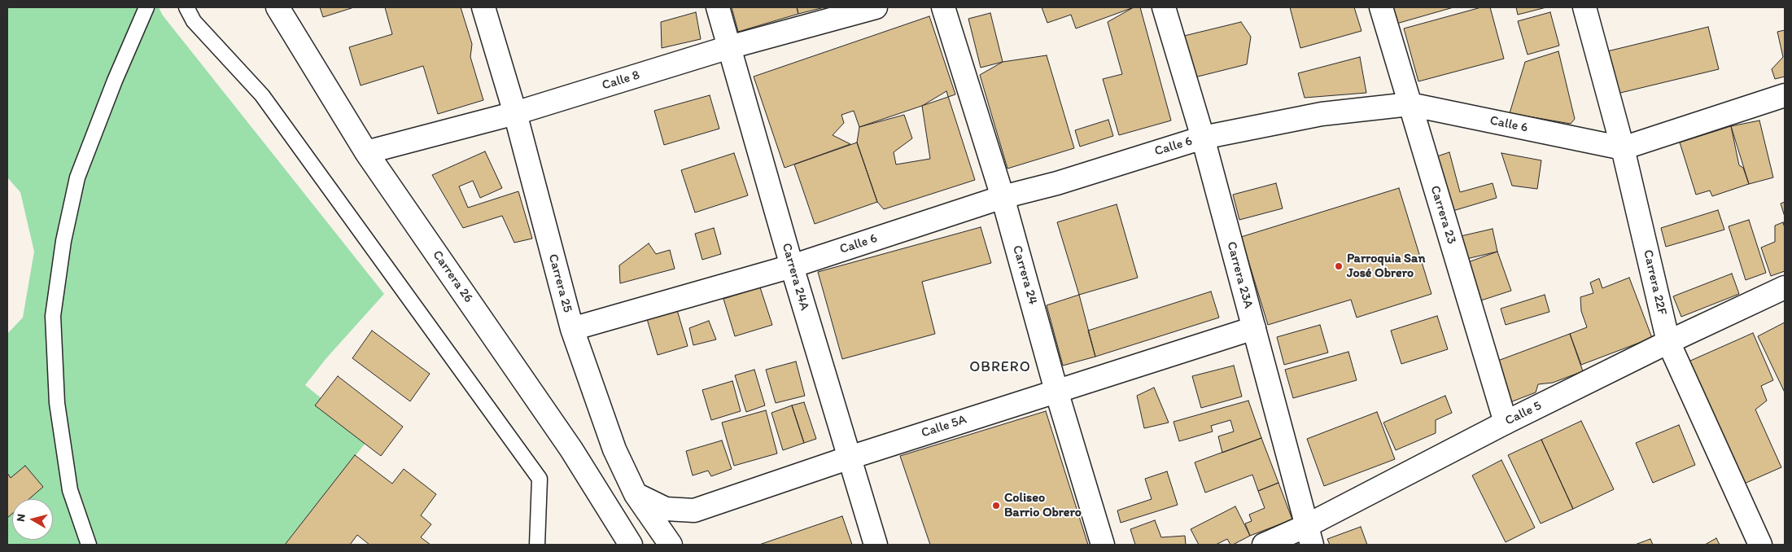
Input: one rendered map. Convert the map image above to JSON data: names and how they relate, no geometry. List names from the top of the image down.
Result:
{
  "streets": {
    "street": [
      "Calle 8",
      "Calle 6",
      "Carrera 23",
      "Carrera 24",
      "Carrera 23A",
      "Carrera 26",
      "Carrera 24A",
      "Carrera 22F",
      "Carrera 25",
      "Calle 5",
      "Calle 5A"
    ]
  },
  "crossings": [
    ["Calle 8", "Carrera 26"],
    ["Calle 8", "Carrera 24A"],
    ["Calle 8", "Carrera 25"],
    ["Calle 6", "Carrera 23"],
    ["Calle 6", "Carrera 24"],
    ["Calle 6", "Carrera 23A"],
    ["Calle 6", "Carrera 24A"],
    ["Calle 6", "Carrera 22F"],
    ["Calle 6", "Carrera 25"],
    ["Carrera 23", "Calle 5"],
    ["Carrera 24", "Calle 5A"],
    ["Carrera 23A", "Calle 5"],
    ["Carrera 23A", "Calle 5A"],
    ["Carrera 24A", "Calle 5A"],
    ["Carrera 22F", "Calle 5"],
    ["Carrera 25", "Calle 5A"]
  ],
  "districts": ["OBRERO"],
  "places": ["Parroquia San José Obrero", "Coliseo Barrio Obrero"],
  "north": "left"
}
